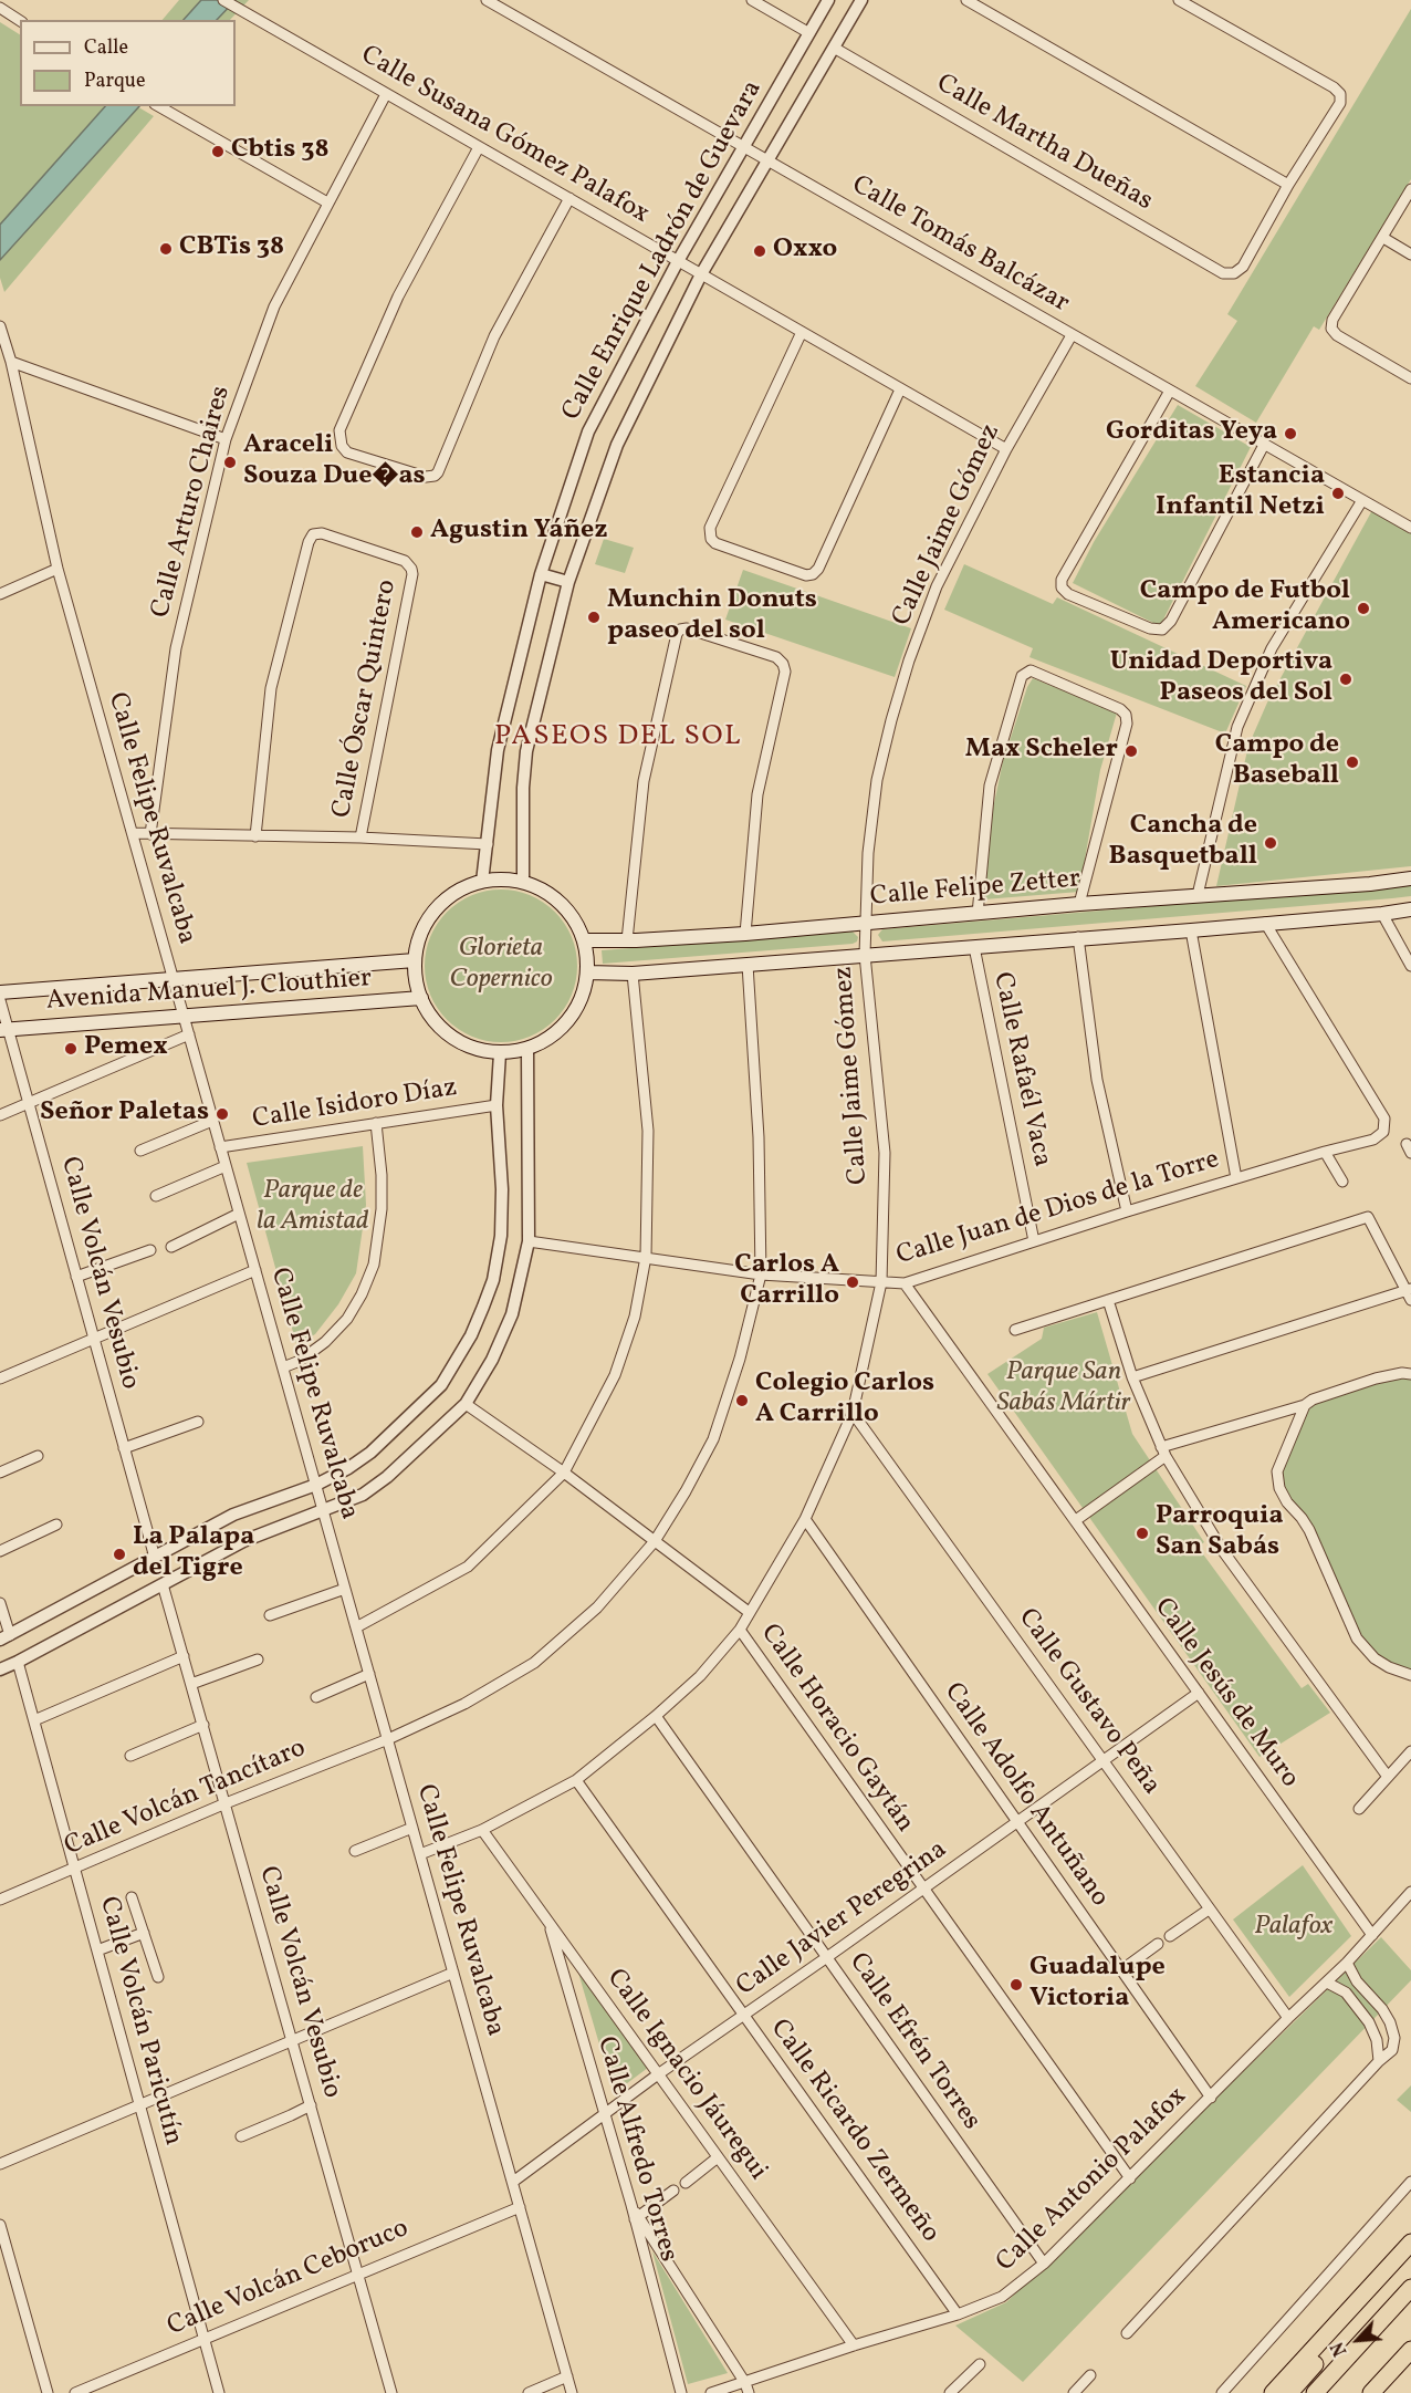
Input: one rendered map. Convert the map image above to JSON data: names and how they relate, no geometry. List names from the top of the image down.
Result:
{
  "streets": {
    "main road": ["Calle Felipe Zetter", "Avenida Manuel J. Clouthier"],
    "street": [
      "Calle Susana Gómez Palafox",
      "Calle Martha Dueñas",
      "Calle Tomás Balcázar",
      "Calle Enrique Ladrón de Guevara",
      "Calle Arturo Chaires",
      "Calle Jaime Gómez",
      "Calle Óscar Quintero",
      "Calle Felipe Ruvalcaba",
      "Calle Rafaél Vaca",
      "Calle Isidoro Díaz",
      "Calle Juan de Dios de la Torre",
      "Calle Volcán Vesubio",
      "Calle Jesús de Muro",
      "Calle Gustavo Peña",
      "Calle Horacio Gaytán",
      "Calle Adolfo Antuñano",
      "Calle Volcán Tancítaro",
      "Calle Javier Peregrina",
      "Calle Volcán Paricutín",
      "Calle Efrén Torres",
      "Calle Ignacio Jáuregui",
      "Calle Ricardo Zermeño",
      "Calle Alfredo Torres",
      "Calle Antonio Palafox",
      "Calle Volcán Ceboruco"
    ]
  },
  "crossings": [
    ["Calle Susana Gómez Palafox", "Calle Enrique Ladrón de Guevara"],
    ["Calle Susana Gómez Palafox", "Calle Arturo Chaires"],
    ["Calle Susana Gómez Palafox", "Calle Jaime Gómez"],
    ["Calle Martha Dueñas", "Calle Enrique Ladrón de Guevara"],
    ["Calle Tomás Balcázar", "Calle Enrique Ladrón de Guevara"],
    ["Calle Tomás Balcázar", "Calle Jaime Gómez"],
    ["Calle Enrique Ladrón de Guevara", "Calle Felipe Zetter"],
    ["Calle Enrique Ladrón de Guevara", "Avenida Manuel J. Clouthier"],
    ["Calle Jaime Gómez", "Calle Felipe Ruvalcaba"],
    ["Calle Jaime Gómez", "Calle Felipe Zetter"],
    ["Calle Jaime Gómez", "Calle Juan de Dios de la Torre"],
    ["Calle Jaime Gómez", "Calle Gustavo Peña"],
    ["Calle Jaime Gómez", "Calle Horacio Gaytán"],
    ["Calle Jaime Gómez", "Calle Adolfo Antuñano"],
    ["Calle Jaime Gómez", "Calle Efrén Torres"],
    ["Calle Jaime Gómez", "Calle Ignacio Jáuregui"],
    ["Calle Jaime Gómez", "Calle Ricardo Zermeño"],
    ["Calle Felipe Ruvalcaba", "Avenida Manuel J. Clouthier"],
    ["Calle Felipe Ruvalcaba", "Calle Isidoro Díaz"],
    ["Calle Felipe Ruvalcaba", "Calle Volcán Tancítaro"],
    ["Calle Felipe Ruvalcaba", "Calle Javier Peregrina"],
    ["Calle Felipe Ruvalcaba", "Calle Volcán Ceboruco"],
    ["Calle Felipe Zetter", "Avenida Manuel J. Clouthier"],
    ["Avenida Manuel J. Clouthier", "Calle Volcán Vesubio"],
    ["Calle Rafaél Vaca", "Calle Juan de Dios de la Torre"],
    ["Calle Juan de Dios de la Torre", "Calle Jesús de Muro"],
    ["Calle Juan de Dios de la Torre", "Calle Volcán Tancítaro"],
    ["Calle Volcán Vesubio", "Calle Volcán Tancítaro"],
    ["Calle Volcán Vesubio", "Calle Volcán Ceboruco"],
    ["Calle Jesús de Muro", "Calle Javier Peregrina"],
    ["Calle Jesús de Muro", "Calle Antonio Palafox"],
    ["Calle Gustavo Peña", "Calle Javier Peregrina"],
    ["Calle Gustavo Peña", "Calle Antonio Palafox"],
    ["Calle Horacio Gaytán", "Calle Volcán Tancítaro"],
    ["Calle Horacio Gaytán", "Calle Javier Peregrina"],
    ["Calle Horacio Gaytán", "Calle Antonio Palafox"],
    ["Calle Adolfo Antuñano", "Calle Javier Peregrina"],
    ["Calle Adolfo Antuñano", "Calle Antonio Palafox"],
    ["Calle Volcán Tancítaro", "Calle Volcán Paricutín"],
    ["Calle Javier Peregrina", "Calle Efrén Torres"],
    ["Calle Javier Peregrina", "Calle Ignacio Jáuregui"],
    ["Calle Javier Peregrina", "Calle Ricardo Zermeño"],
    ["Calle Javier Peregrina", "Calle Alfredo Torres"],
    ["Calle Volcán Paricutín", "Calle Volcán Ceboruco"],
    ["Calle Efrén Torres", "Calle Antonio Palafox"],
    ["Calle Ignacio Jáuregui", "Calle Alfredo Torres"],
    ["Calle Ignacio Jáuregui", "Calle Antonio Palafox"],
    ["Calle Ricardo Zermeño", "Calle Antonio Palafox"]
  ],
  "districts": ["PASEOS DEL SOL"],
  "parks": [
    "Glorieta Copernico",
    "Parque de la Amistad",
    "Parque San Sabás Mártir",
    "Palafox"
  ],
  "places": [
    "Cbtis 38",
    "CBTis 38",
    "Oxxo",
    "Gorditas Yeya",
    "Araceli Souza Due�as",
    "Estancia Infantil Netzi",
    "Agustin Yáñez",
    "Campo de Futbol Americano",
    "Munchin Donuts paseo del sol",
    "Unidad Deportiva Paseos del Sol",
    "Max Scheler",
    "Campo de Baseball",
    "Cancha de Basquetball",
    "Pemex",
    "Señor Paletas",
    "Carlos A Carrillo",
    "Colegio Carlos A Carrillo",
    "Parroquia San Sabás",
    "La Palapa del Tigre",
    "Guadalupe Victoria"
  ],
  "legend": ["Calle", "Parque"],
  "north": "bottom left"
}
